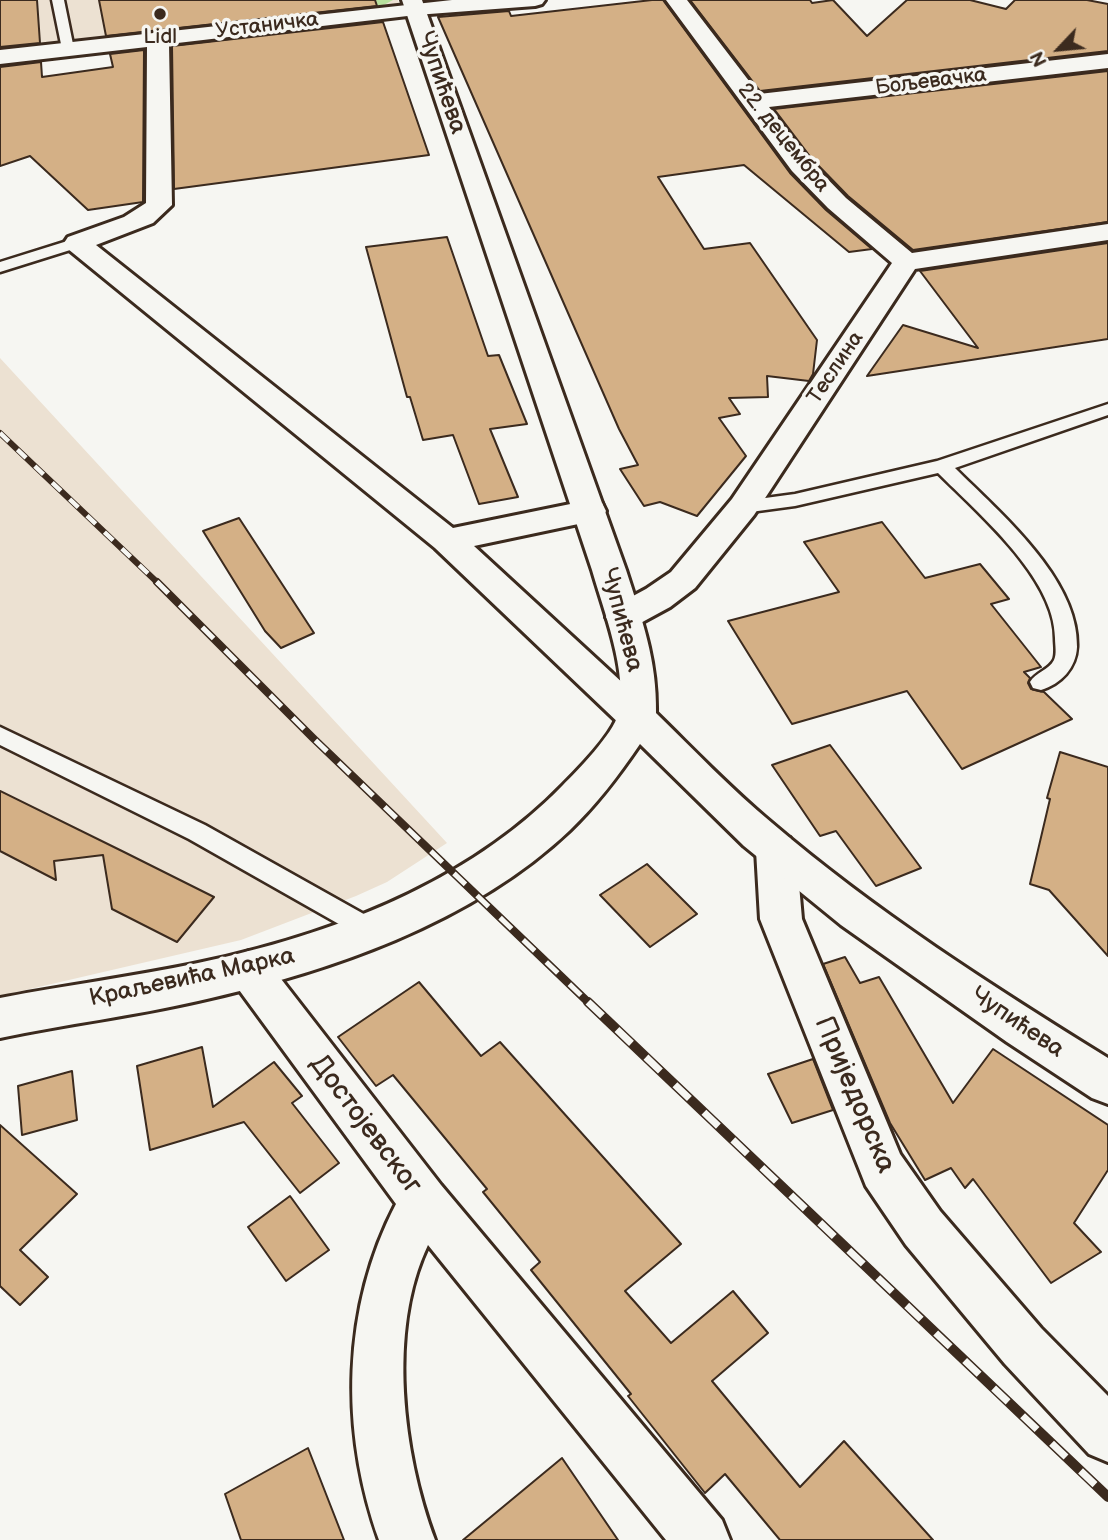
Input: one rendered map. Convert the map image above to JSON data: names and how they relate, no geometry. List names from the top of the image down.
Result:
{
  "streets": {
    "street": [
      "Устаничка",
      "Бољевачка",
      "Чупићева",
      "22. децембра",
      "Теслина",
      "Краљевића Марка",
      "Приједорска",
      "Достојевског"
    ]
  },
  "crossings": [
    ["Устаничка", "Чупићева"],
    ["Бољевачка", "22. децембра"],
    ["Чупићева", "Теслина"],
    ["Чупићева", "Краљевића Марка"],
    ["Чупићева", "Приједорска"],
    ["22. децембра", "Теслина"],
    ["Краљевића Марка", "Достојевског"]
  ],
  "places": ["Lidl"],
  "north": "bottom left"
}
